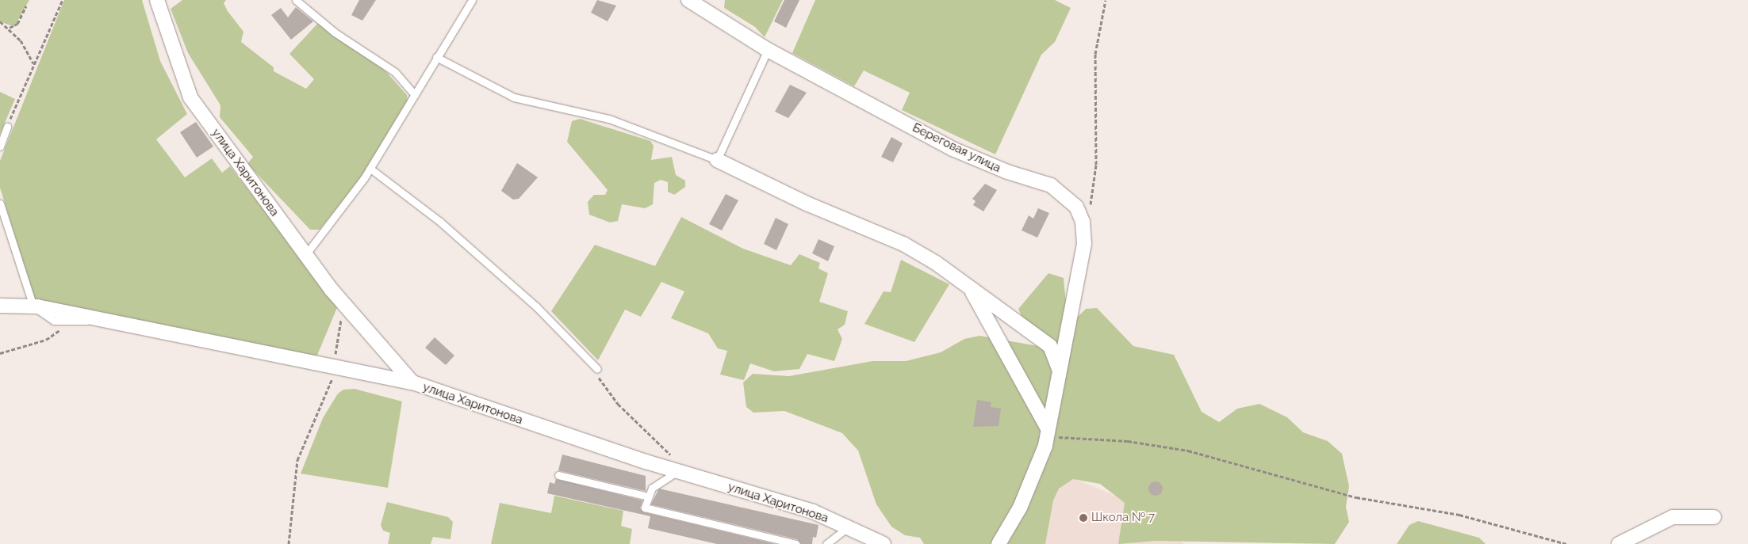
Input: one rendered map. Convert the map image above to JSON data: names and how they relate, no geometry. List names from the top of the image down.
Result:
{
  "streets": {
    "street": ["Береговая улица", "улица Харитонова"]
  },
  "places": ["Школа № 7"]
}
